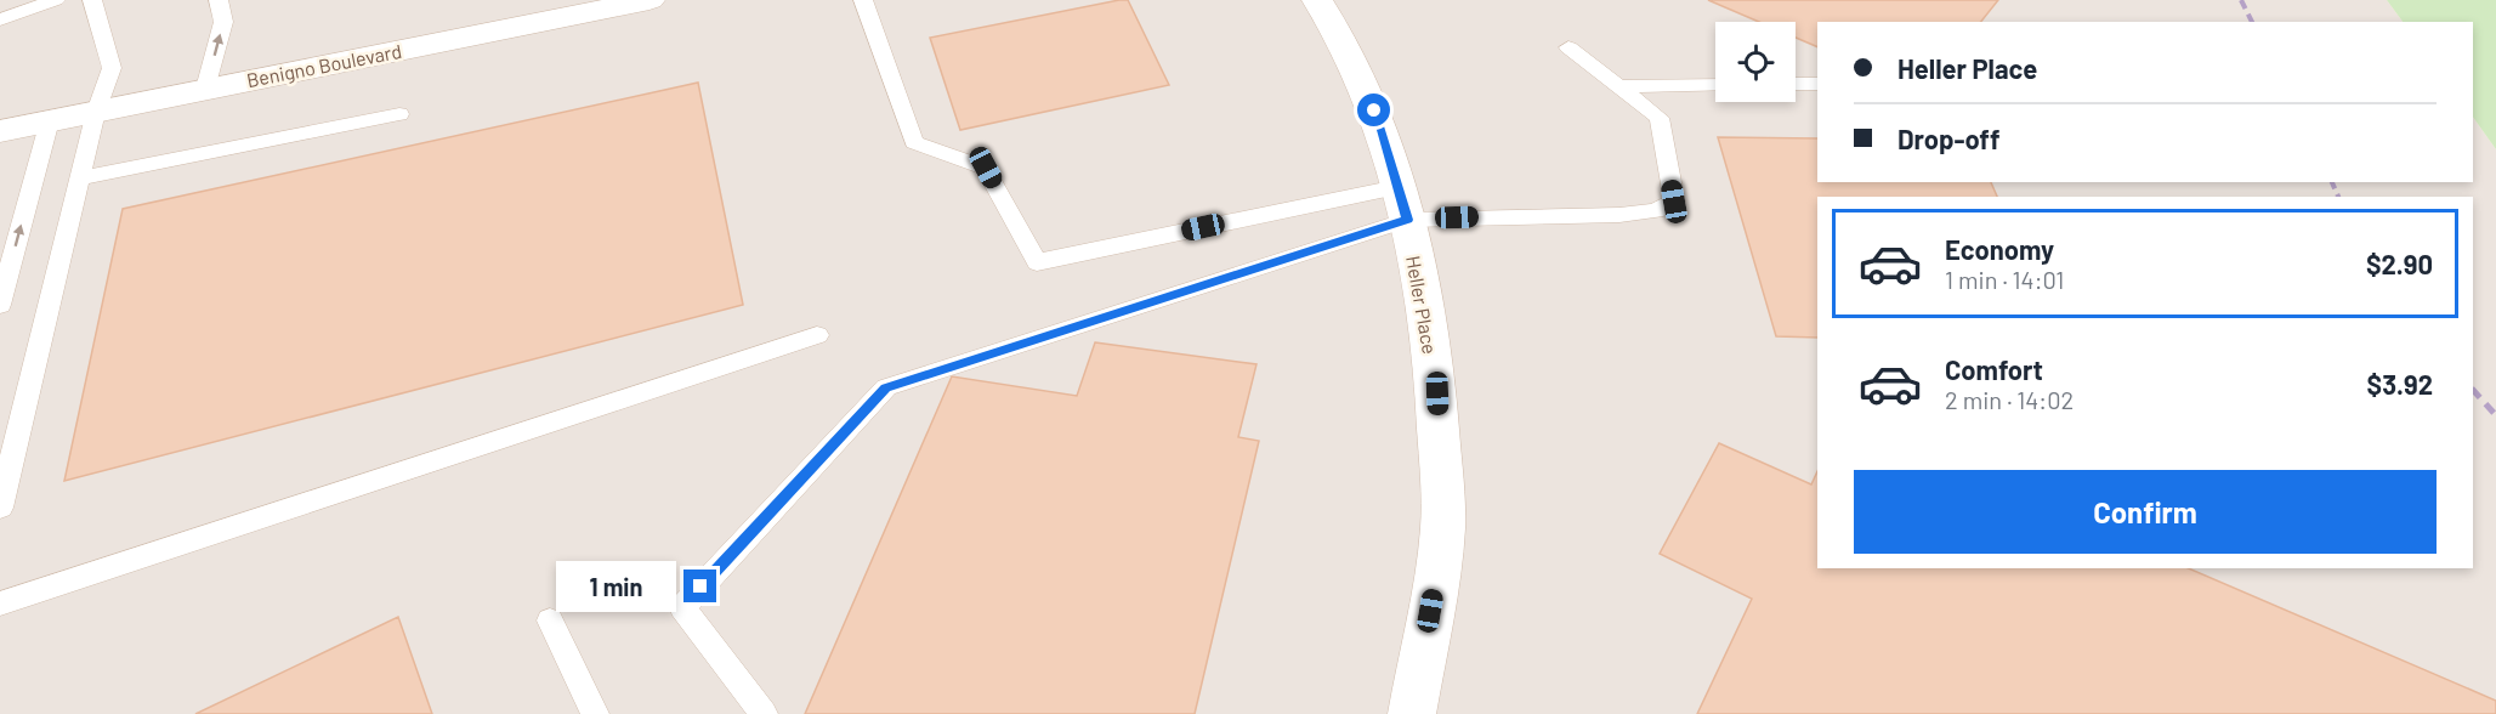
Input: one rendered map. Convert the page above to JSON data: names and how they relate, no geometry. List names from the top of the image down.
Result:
{
  "streets": {
    "street": ["Benigno Boulevard", "Heller Place"]
  },
  "page": {
    "banner": ["Heller Place", "Drop-off"],
    "list": [
      {
        "name": "Economy",
        "note": "1 min · 14:01",
        "value": "$2.90"
      },
      {
        "name": "Comfort",
        "note": "2 min · 14:02",
        "value": "$3.92"
      }
    ],
    "buttons": "Confirm",
    "bubble": "1 min"
  }
}
